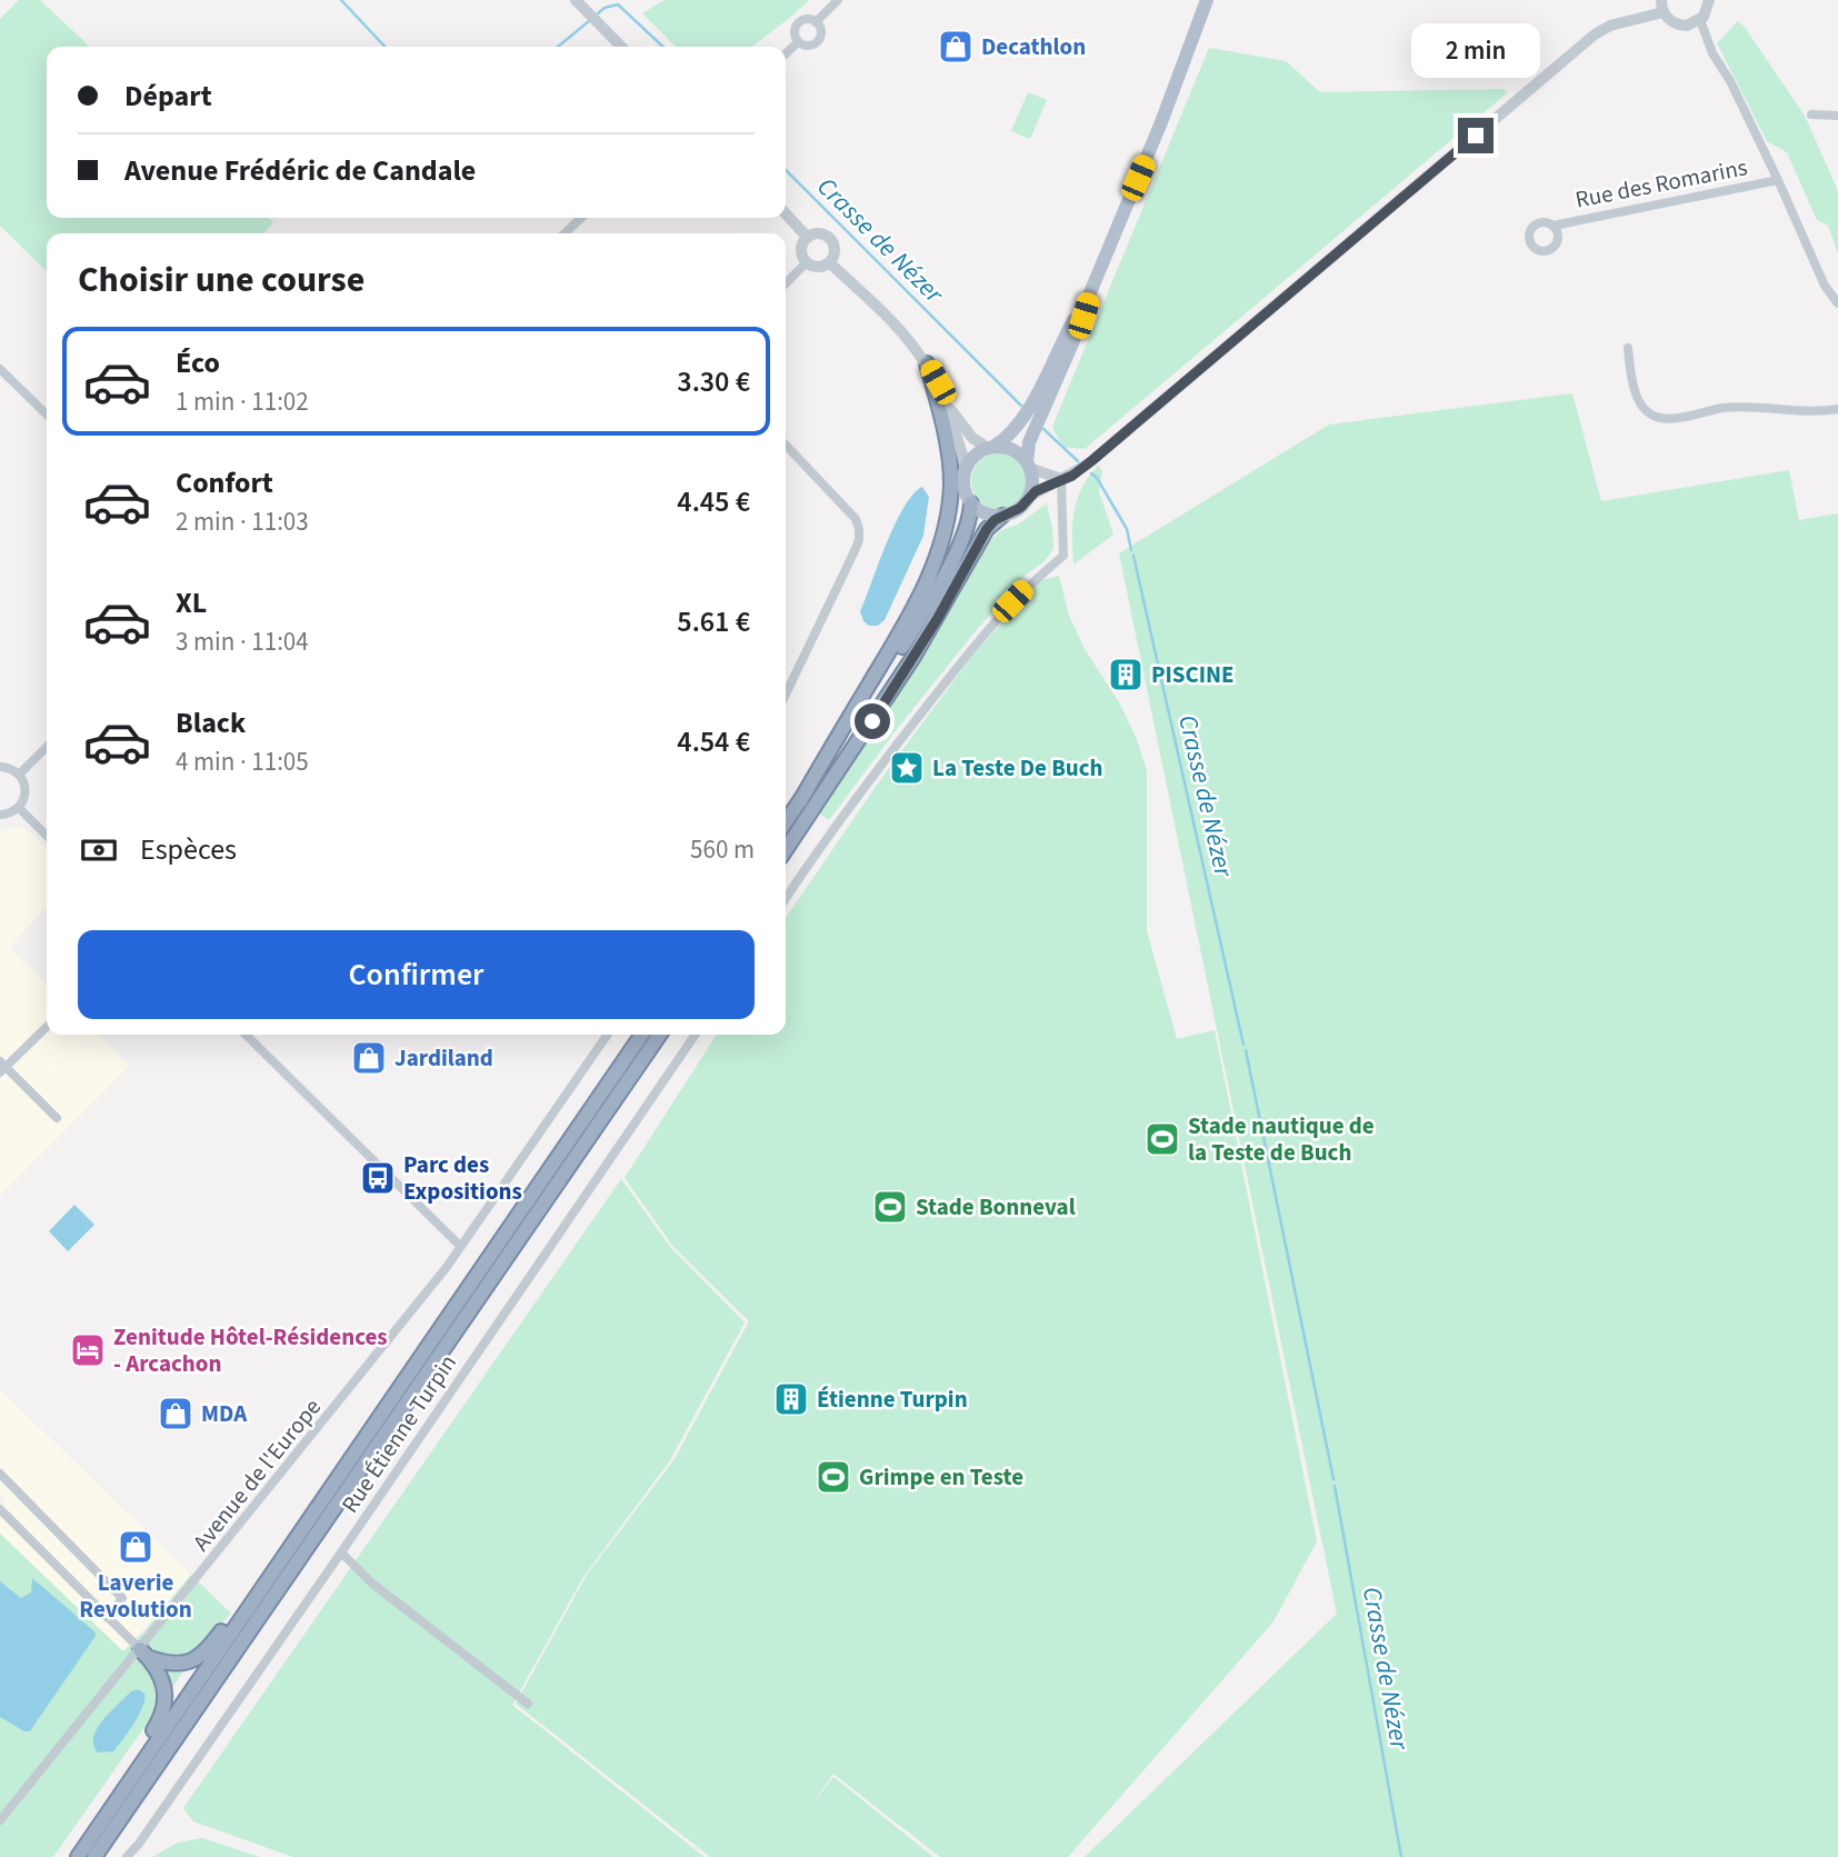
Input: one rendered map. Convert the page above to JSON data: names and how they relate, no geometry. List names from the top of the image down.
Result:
{
  "streets": {
    "street": ["Rue des Romarins", "Rue Étienne Turpin", "Avenue de l'Europe"]
  },
  "water": ["Crasse de Nézer"],
  "places": {
    "shop": [
      "Decathlon",
      "Jardiland",
      "MDA",
      "Laverie Revolution"
    ],
    "building": ["PISCINE", "Étienne Turpin"],
    "place": ["La Teste De Buch"],
    "sports": ["Stade nautique de la Teste de Buch", "Stade Bonneval", "Grimpe en Teste"],
    "bus stop": ["Parc des Expositions"],
    "hotel": ["Zenitude Hôtel-Résidences - Arcachon"]
  },
  "page": {
    "bubble": "2 min",
    "banner": ["Départ", "Avenue Frédéric de Candale"],
    "heading": "Choisir une course",
    "list": [
      {
        "name": "Éco",
        "note": "1 min · 11:02",
        "value": "3.30 €"
      },
      {
        "name": "Confort",
        "note": "2 min · 11:03",
        "value": "4.45 €"
      },
      {
        "name": "XL",
        "note": "3 min · 11:04",
        "value": "5.61 €"
      },
      {
        "name": "Black",
        "note": "4 min · 11:05",
        "value": "4.54 €"
      }
    ],
    "pay": ["Espèces", "560 m"],
    "buttons": "Confirmer"
  }
}
